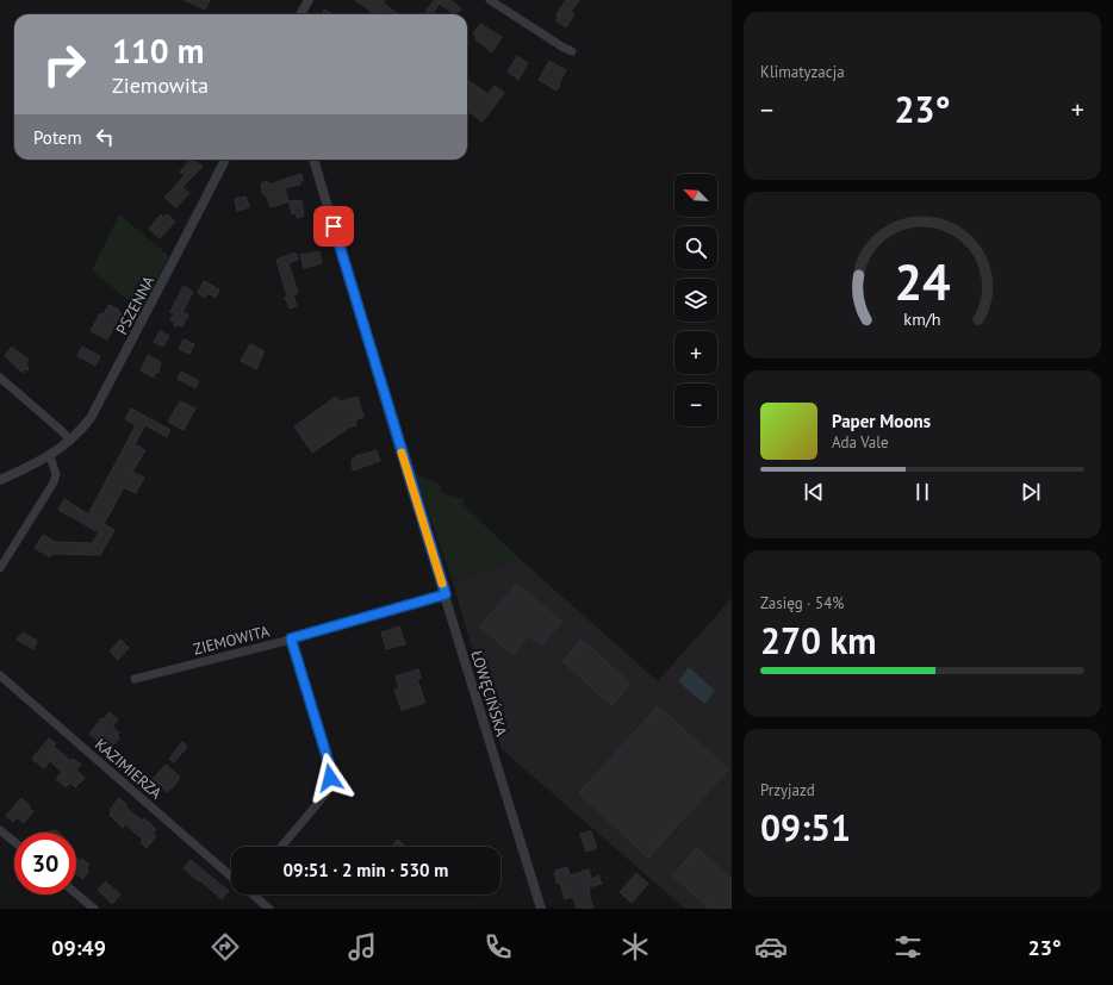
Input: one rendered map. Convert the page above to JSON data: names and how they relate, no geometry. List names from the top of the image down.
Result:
{
  "streets": {
    "street": [
      "PSZENNA",
      "ZIEMOWITA",
      "ŁOWĘCIŃSKA",
      "KAZIMIERZA"
    ]
  },
  "crossings": [
    ["ZIEMOWITA", "ŁOWĘCIŃSKA"]
  ],
  "north": "top left",
  "page": {
    "tile": [
      "Klimatyzacja",
      ["Zasięg · 54%", "270 km"],
      ["Przyjazd", "09:51"]
    ],
    "turn": ["110 m", "Ziemowita"],
    "heat": ["−", "23°", "+"],
    "then": "Potem",
    "map_buttons": ["+", "−"],
    "song": ["Paper Moons", "Ada Vale"],
    "limit": "30",
    "trip": "09:51 · 2 min · 530 m",
    "tabs": ["09:49", "23°"],
    "gauge": ["24", "km/h"]
  }
}
